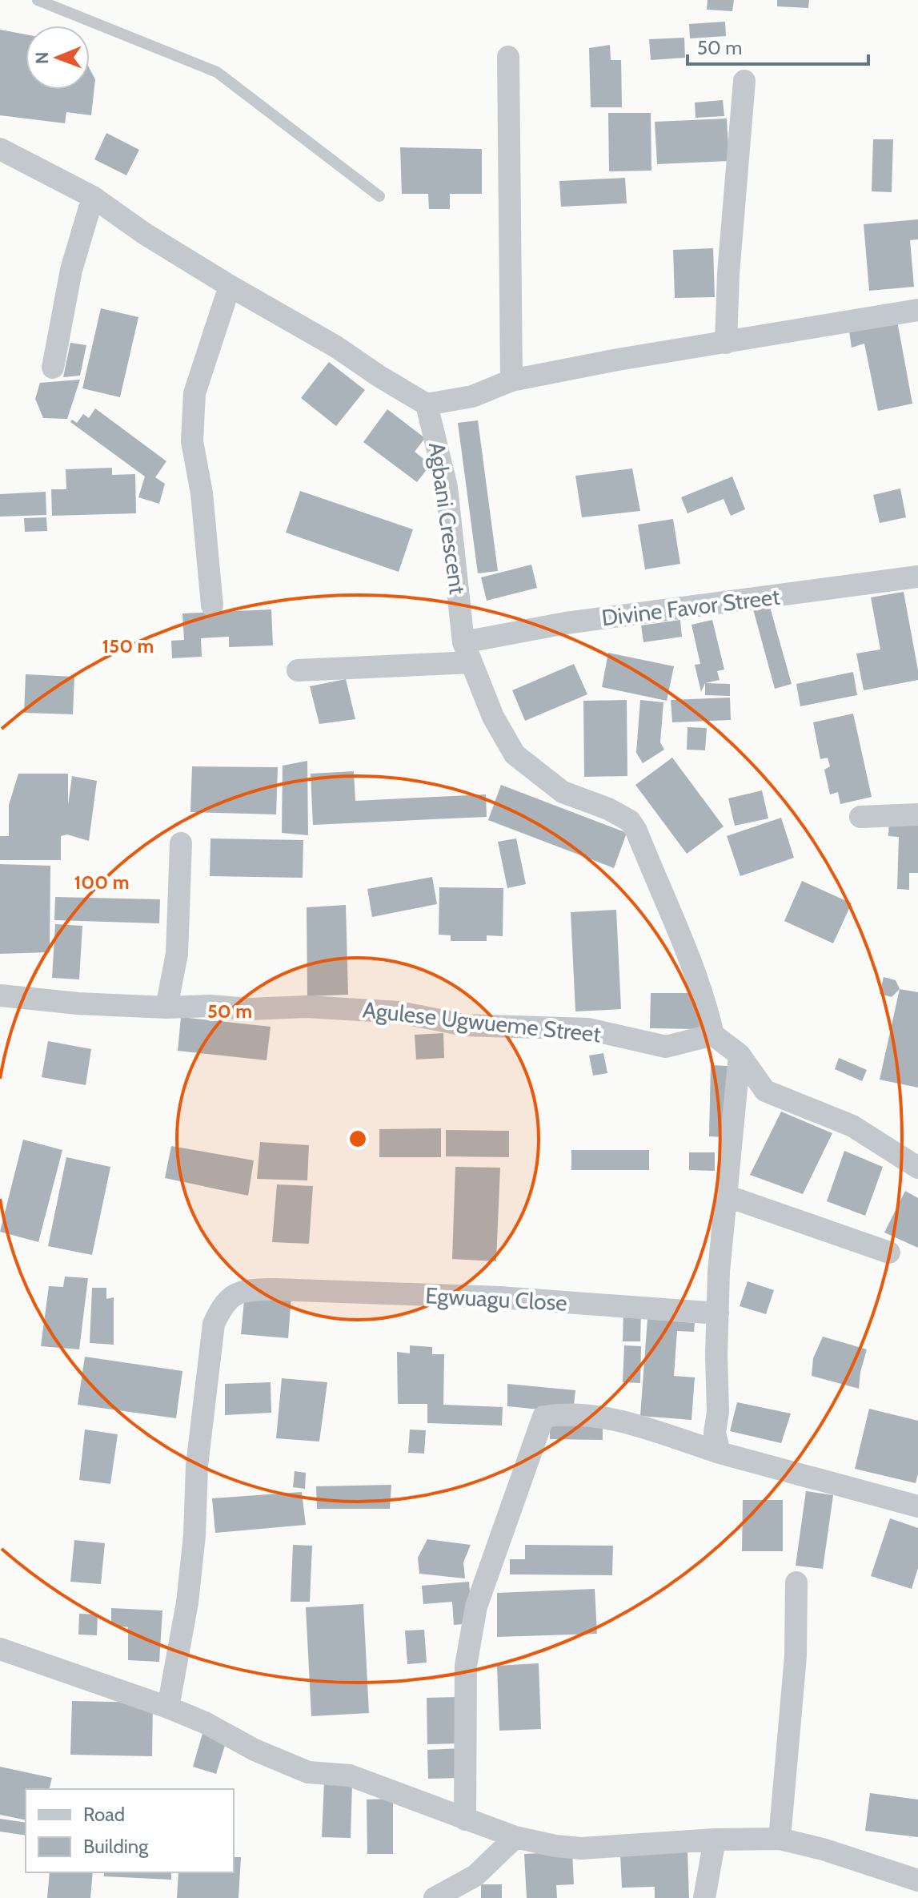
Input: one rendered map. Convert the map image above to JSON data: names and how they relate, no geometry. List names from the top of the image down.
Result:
{
  "streets": {
    "street": [
      "Agbani Crescent",
      "Divine Favor Street",
      "Agulese Ugwueme Street",
      "Egwuagu Close"
    ]
  },
  "crossings": [
    ["Agbani Crescent", "Divine Favor Street"],
    ["Agbani Crescent", "Agulese Ugwueme Street"]
  ],
  "legend": ["Road", "Building"],
  "scale_bar": "50 m",
  "north": "left",
  "rings": ["150 m", "100 m", "50 m"]
}
